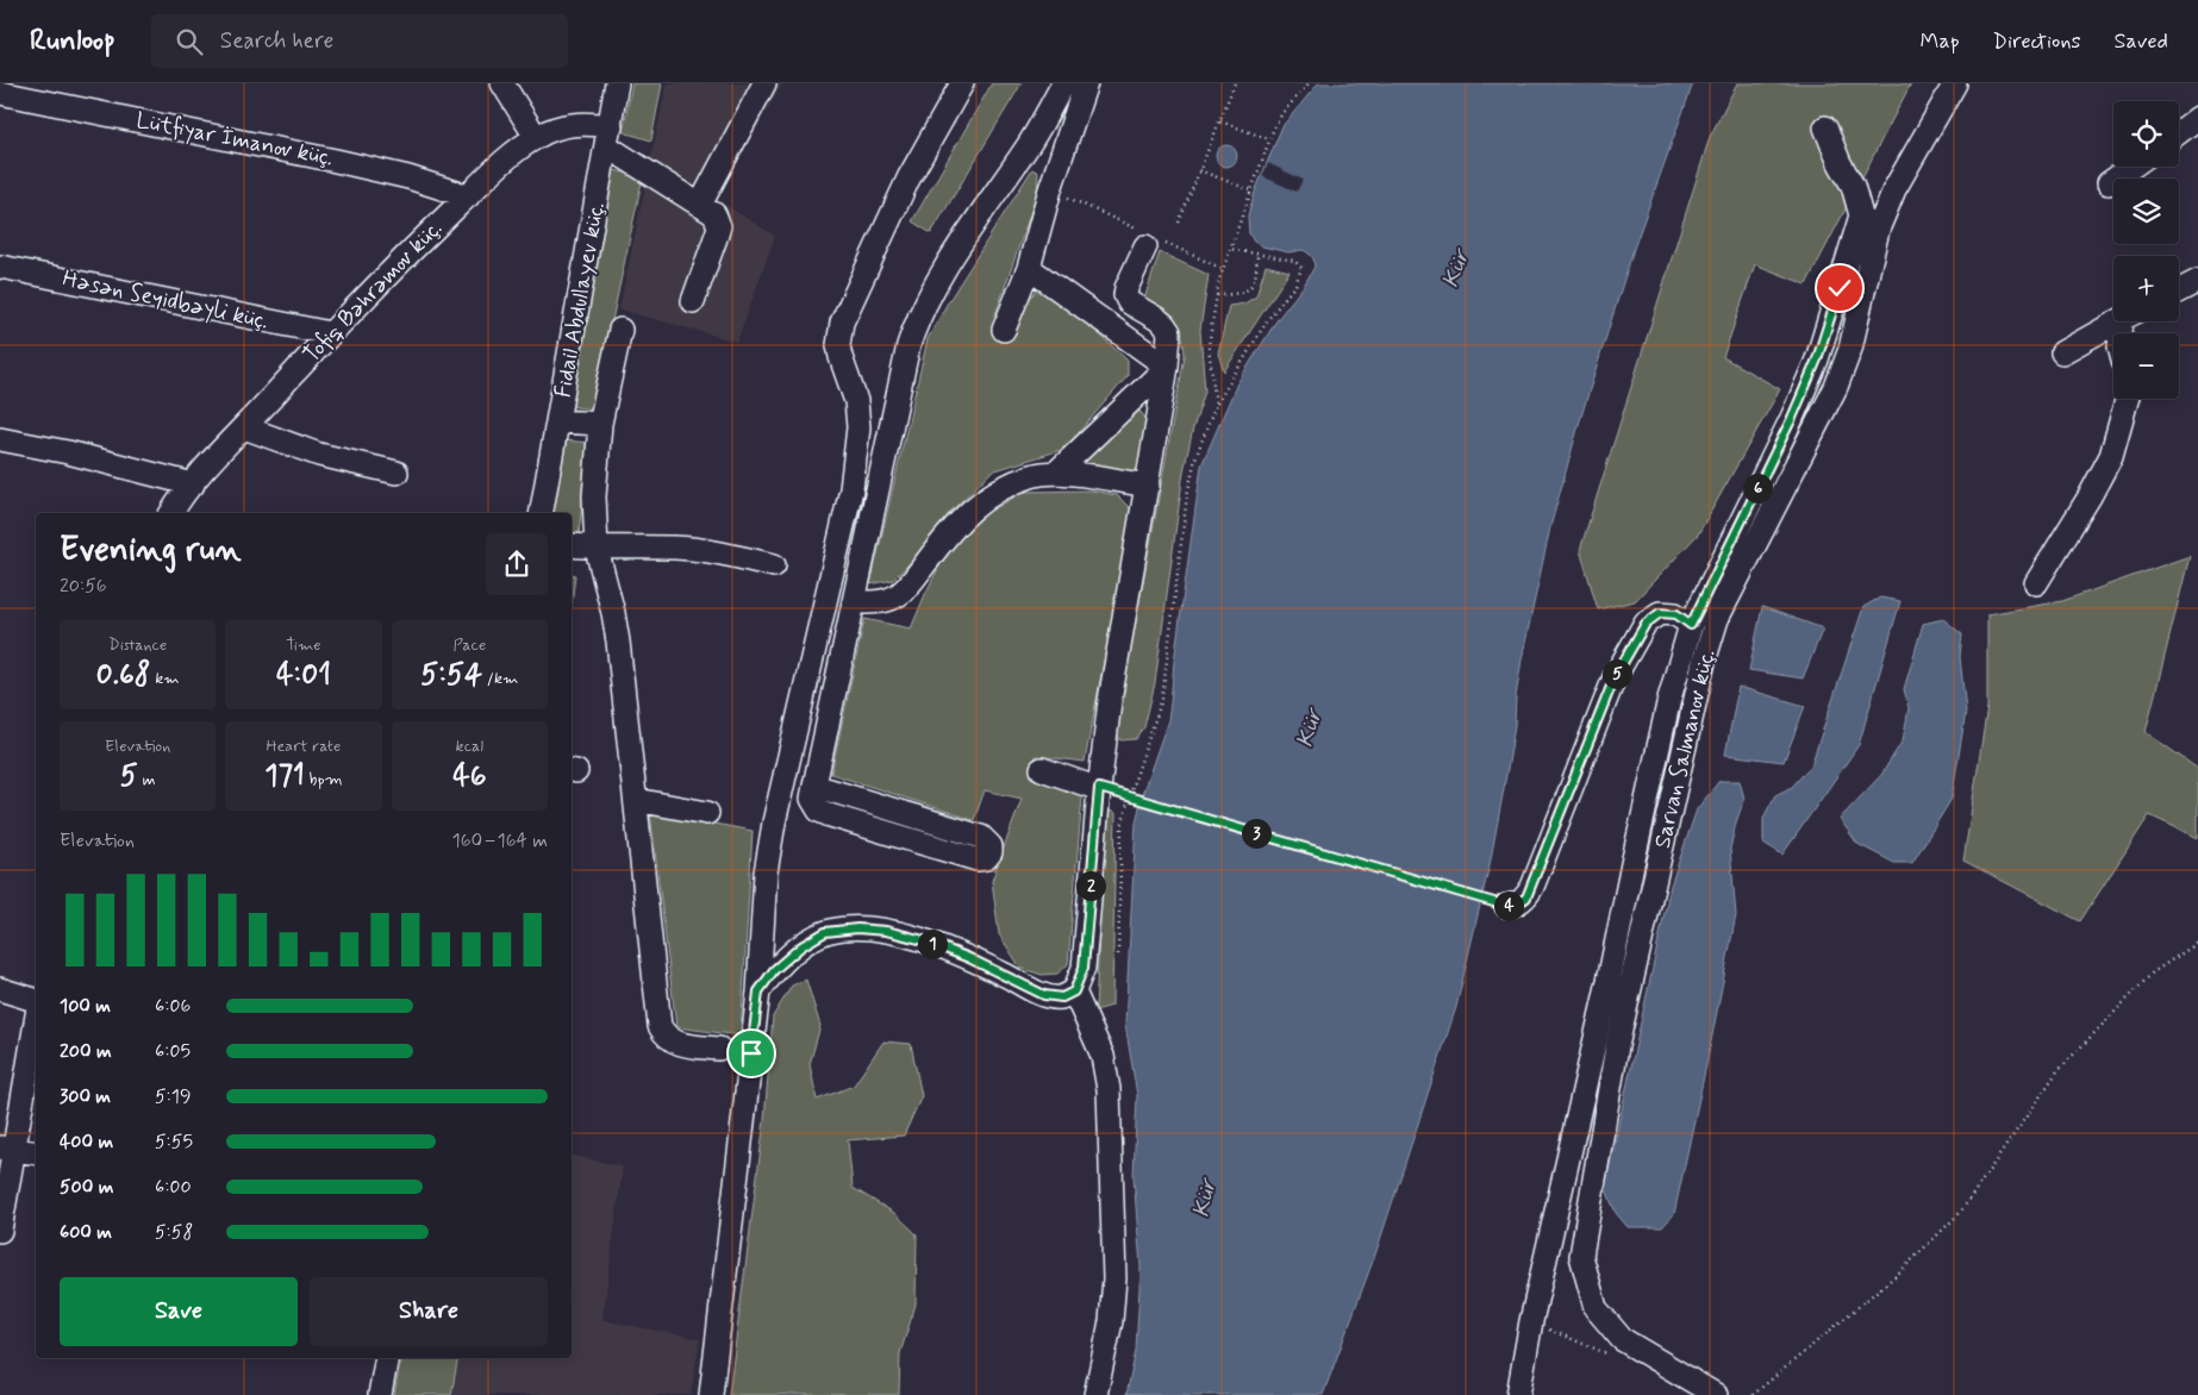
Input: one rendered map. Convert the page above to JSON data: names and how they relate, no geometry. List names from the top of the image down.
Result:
{
  "streets": {
    "street": [
      "Lütfiyar İmanov küç.",
      "Tofiq Bəhrəmov küç.",
      "Həsən Seyidbəyli küç.",
      "Fidail Abdullayev küç.",
      "Sarvan Salmanov küç."
    ]
  },
  "crossings": [
    ["Lütfiyar İmanov küç.", "Tofiq Bəhrəmov küç."],
    ["Tofiq Bəhrəmov küç.", "Həsən Seyidbəyli küç."],
    ["Tofiq Bəhrəmov küç.", "Fidail Abdullayev küç."]
  ],
  "water": ["Kür"],
  "page": {
    "header": "Runloop",
    "search": "Search here",
    "nav": ["Map", "Directions", "Saved"],
    "map_buttons": ["+", "−"],
    "pins": [
      "6",
      "5",
      "3",
      "2",
      "4",
      "1"
    ],
    "heading": ["Evening run", "20:56"],
    "stats": [
      ["Distance", "0.68 km"],
      ["Time", "4:01"],
      ["Pace", "5:54 /km"],
      ["Elevation", "5 m"],
      ["Heart rate", "171 bpm"],
      ["kcal", "46"]
    ],
    "chart": ["Elevation", "160–164 m"],
    "list": [
      {
        "name": "100 m",
        "note": "6:06"
      },
      {
        "name": "200 m",
        "note": "6:05"
      },
      {
        "name": "300 m",
        "note": "5:19"
      },
      {
        "name": "400 m",
        "note": "5:55"
      },
      {
        "name": "500 m",
        "note": "6:00"
      },
      {
        "name": "600 m",
        "note": "5:58"
      }
    ],
    "buttons": ["Save", "Share"]
  }
}
